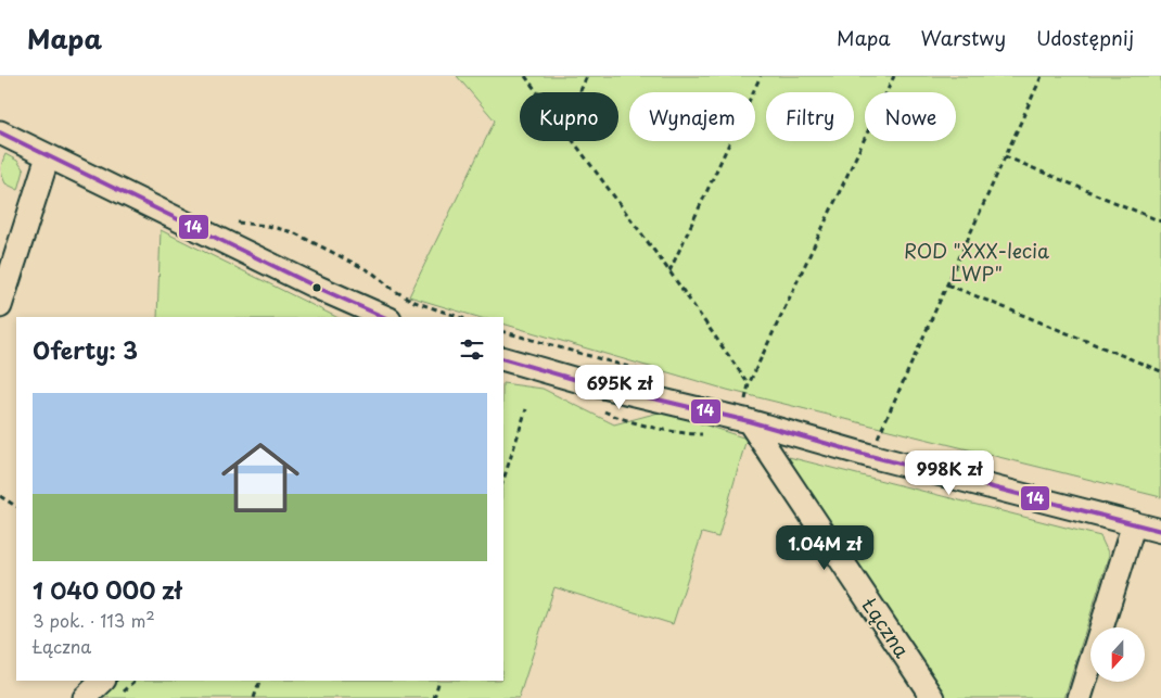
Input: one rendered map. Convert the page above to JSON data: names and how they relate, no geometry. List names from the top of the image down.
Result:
{
  "streets": {
    "street": ["Łączna"]
  },
  "parks": ["ROD \"XXX-lecia LWP\""],
  "lines": ["transit line 14"],
  "north": "bottom",
  "page": {
    "header": "Mapa",
    "nav": ["Mapa", "Warstwy", "Udostępnij"],
    "chip": [
      "Kupno",
      "Wynajem",
      "Filtry",
      "Nowe"
    ],
    "heading": "Oferty: 3",
    "price": ["695K zł", "998K zł", "1.04M zł"],
    "list": [
      {
        "name": "1 040 000 zł",
        "note": "3 pok. · 113 m² · Łączna"
      }
    ]
  }
}
